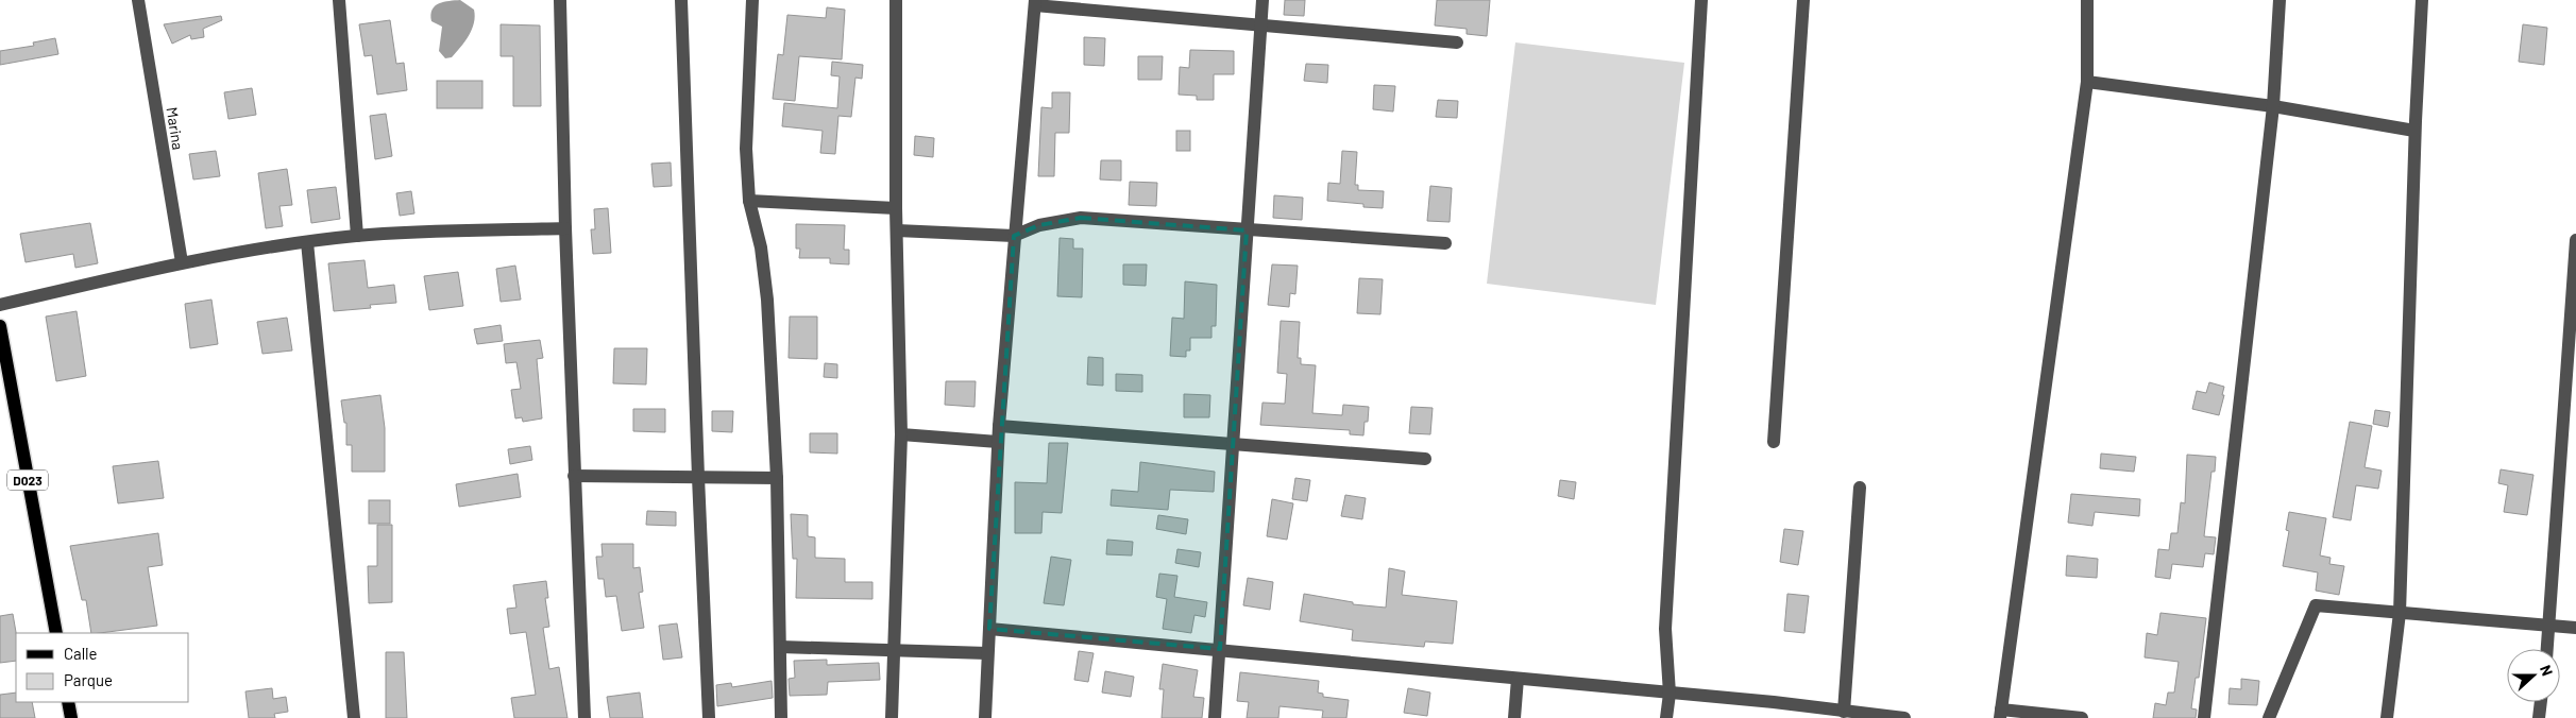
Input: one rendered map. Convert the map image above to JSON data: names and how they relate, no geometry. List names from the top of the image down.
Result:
{
  "streets": {
    "main road": ["D023"],
    "street": ["Marina"]
  },
  "legend": ["Calle", "Parque"],
  "north": "right"
}
